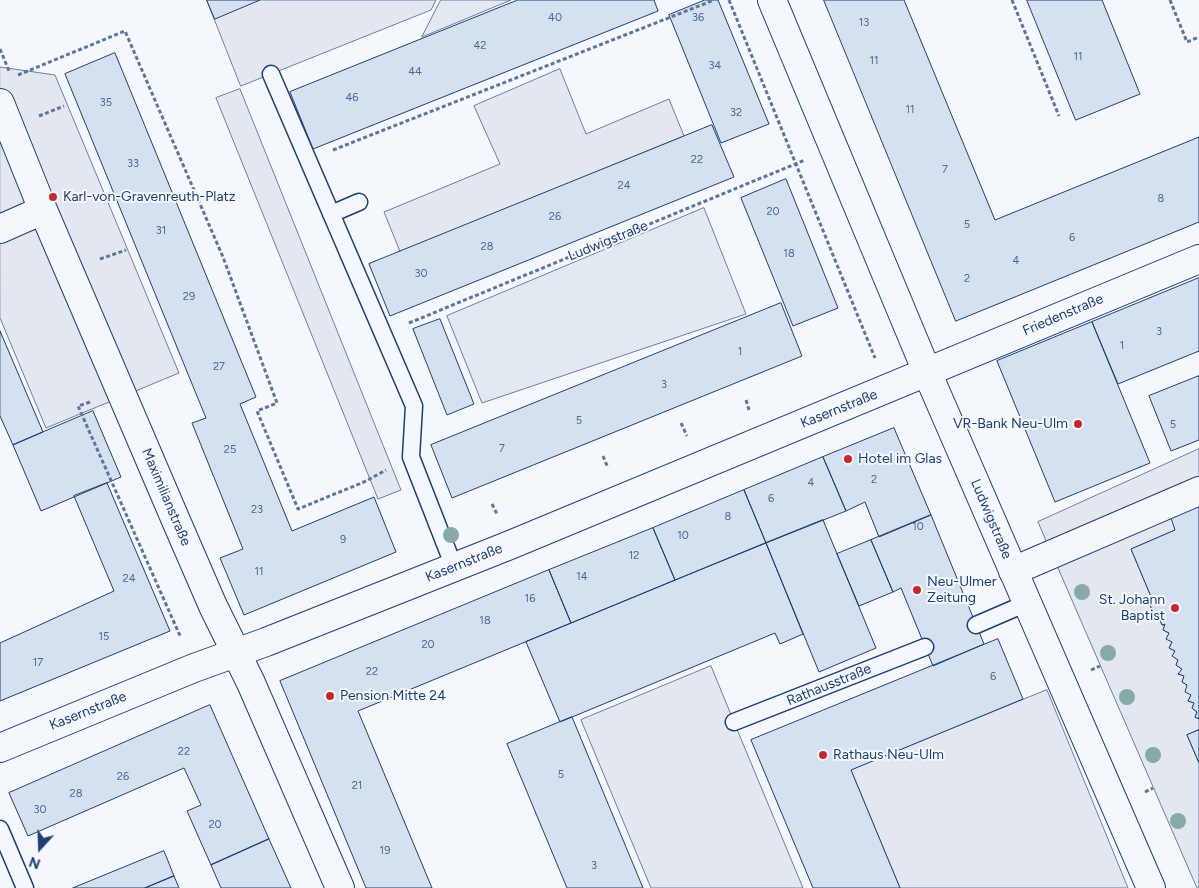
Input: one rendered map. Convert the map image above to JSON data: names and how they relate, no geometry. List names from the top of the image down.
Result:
{
  "streets": {
    "street": [
      "Ludwigstraße",
      "Friedenstraße",
      "Kasernstraße",
      "Maximilianstraße"
    ],
    "lane": ["Rathausstraße"]
  },
  "crossings": [
    ["Ludwigstraße", "Friedenstraße"],
    ["Ludwigstraße", "Kasernstraße"],
    ["Friedenstraße", "Kasernstraße"],
    ["Kasernstraße", "Maximilianstraße"]
  ],
  "places": [
    "Karl-von-Gravenreuth-Platz",
    "VR-Bank Neu-Ulm",
    "Hotel im Glas",
    "Neu-Ulmer Zeitung",
    "St. Johann Baptist",
    "Pension Mitte 24",
    "Rathaus Neu-Ulm"
  ],
  "house_numbers": [
    "40",
    "36",
    "13",
    "42",
    "11",
    "11",
    "34",
    "44",
    "46",
    "35",
    "11",
    "32",
    "22",
    "33",
    "7",
    "24",
    "8",
    "20",
    "26",
    "5",
    "31",
    "6",
    "28",
    "18",
    "4",
    "30",
    "2",
    "29",
    "3",
    "1",
    "1",
    "27",
    "3",
    "5",
    "5",
    "7",
    "25",
    "2",
    "4",
    "6",
    "23",
    "8",
    "10",
    "10",
    "9",
    "12",
    "11",
    "14",
    "24",
    "16",
    "18",
    "15",
    "20",
    "17",
    "22",
    "6",
    "22",
    "5",
    "26",
    "21",
    "28",
    "30",
    "20",
    "19",
    "3"
  ],
  "north": "bottom"
}
